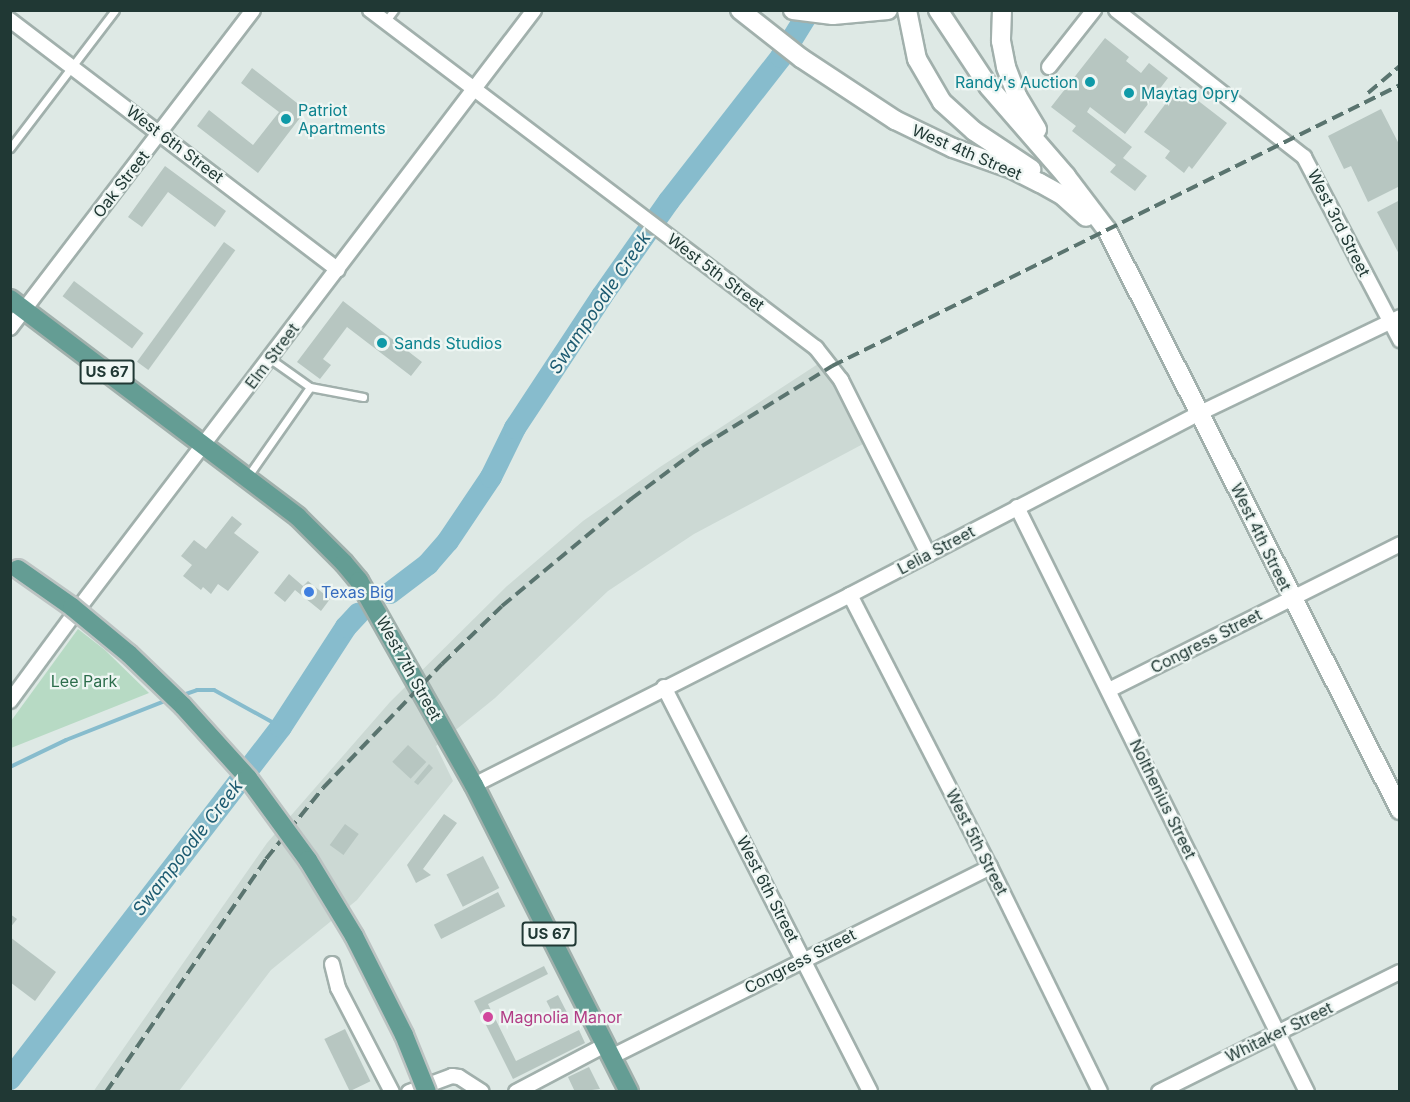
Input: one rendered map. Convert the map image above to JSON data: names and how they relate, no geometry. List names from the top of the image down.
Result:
{
  "streets": {
    "main road": ["West 4th Street", "US 67", "West 7th Street"],
    "street": [
      "West 6th Street",
      "Oak Street",
      "West 3rd Street",
      "West 5th Street",
      "Elm Street",
      "Lelia Street",
      "Congress Street",
      "Nolthenius Street",
      "Whitaker Street"
    ]
  },
  "crossings": [
    ["West 6th Street", "Oak Street"],
    ["West 6th Street", "Elm Street"],
    ["West 6th Street", "Lelia Street"],
    ["West 6th Street", "Congress Street"],
    ["West 4th Street", "Lelia Street"],
    ["West 4th Street", "Congress Street"],
    ["Oak Street", "West 7th Street"],
    ["West 3rd Street", "Lelia Street"],
    ["West 5th Street", "Elm Street"],
    ["West 5th Street", "Lelia Street"],
    ["West 5th Street", "Congress Street"],
    ["Elm Street", "West 7th Street"],
    ["Lelia Street", "West 7th Street"],
    ["Lelia Street", "Nolthenius Street"],
    ["Congress Street", "West 7th Street"],
    ["Congress Street", "Nolthenius Street"],
    ["Nolthenius Street", "Whitaker Street"]
  ],
  "water": ["Swampoodle Creek"],
  "parks": ["Lee Park"],
  "places": [
    "Randy's Auction",
    "Maytag Opry",
    "Patriot Apartments",
    "Sands Studios",
    "Texas Big",
    "Magnolia Manor"
  ]
}
